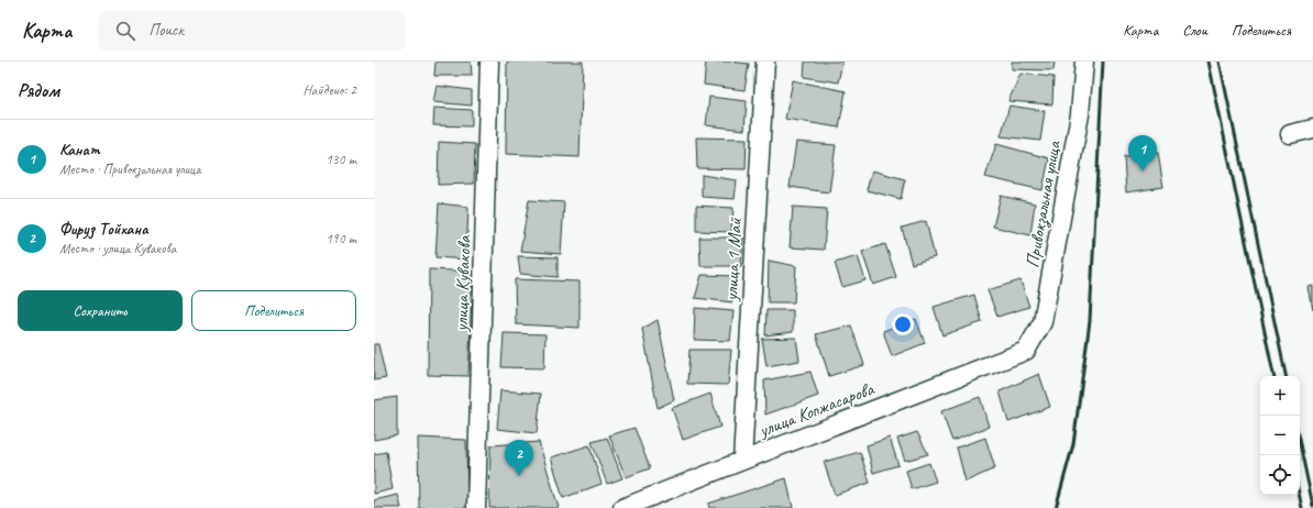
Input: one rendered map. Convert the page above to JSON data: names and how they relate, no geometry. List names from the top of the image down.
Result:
{
  "streets": {
    "street": [
      "Привокзальная улица",
      "улица 1 Май",
      "улица Кувакова",
      "улица Копжасарова"
    ]
  },
  "crossings": [
    ["Привокзальная улица", "улица Копжасарова"],
    ["улица 1 Май", "улица Копжасарова"]
  ],
  "page": {
    "header": "Карта",
    "search": "Поиск",
    "nav": ["Карта", "Слои", "Поделиться"],
    "heading": ["Рядом", "Найдено: 2"],
    "list": [
      {
        "mark": "1",
        "name": "Канат",
        "note": "Место · Привокзальная улица",
        "value": "130 m"
      },
      {
        "mark": "2",
        "name": "Фируз Тойхана",
        "note": "Место · улица Кувакова",
        "value": "190 m"
      }
    ],
    "pins": ["1", "2"],
    "buttons": ["Сохранить", "Поделиться"],
    "map_buttons": ["+", "−"]
  }
}
